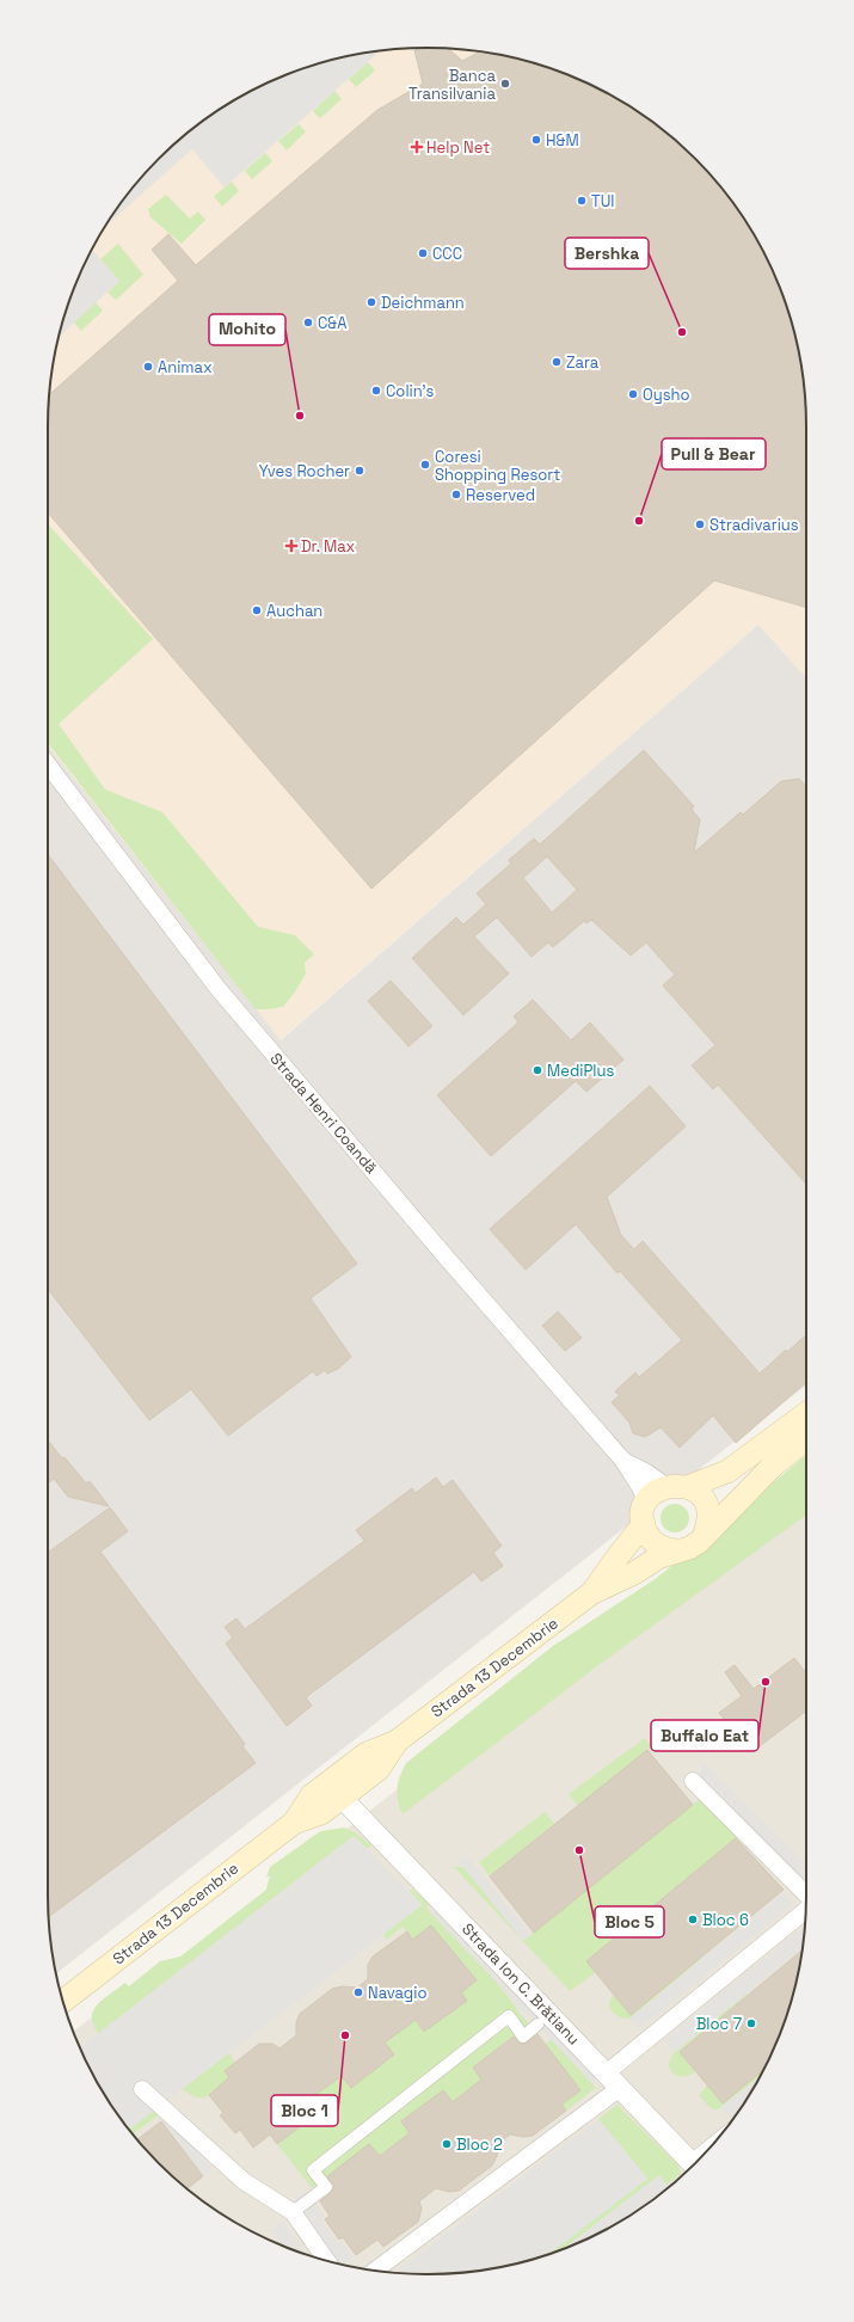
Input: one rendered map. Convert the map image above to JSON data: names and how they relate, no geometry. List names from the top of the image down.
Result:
{
  "streets": {
    "main road": ["Strada 13 Decembrie"],
    "street": ["Strada Henri Coandă", "Strada Ion C. Brătianu"]
  },
  "crossings": [
    ["Strada Henri Coandă", "Strada 13 Decembrie"],
    ["Strada 13 Decembrie", "Strada Ion C. Brătianu"]
  ],
  "places": {
    "other": [
      "Banca Transilvania",
      "H&M",
      "TUI",
      "CCC",
      "Deichmann",
      "C&A",
      "Bershka",
      "Zara",
      "Animax",
      "Colin's",
      "Oysho",
      "Mohito",
      "Coresi Shopping Resort",
      "Yves Rocher",
      "Reserved",
      "Pull & Bear",
      "Stradivarius",
      "Auchan",
      "MediPlus",
      "Buffalo Eat",
      "Bloc 5",
      "Bloc 6",
      "Navagio",
      "Bloc 7",
      "Bloc 1",
      "Bloc 2"
    ],
    "health": ["Help Net", "Dr. Max"]
  }
}
